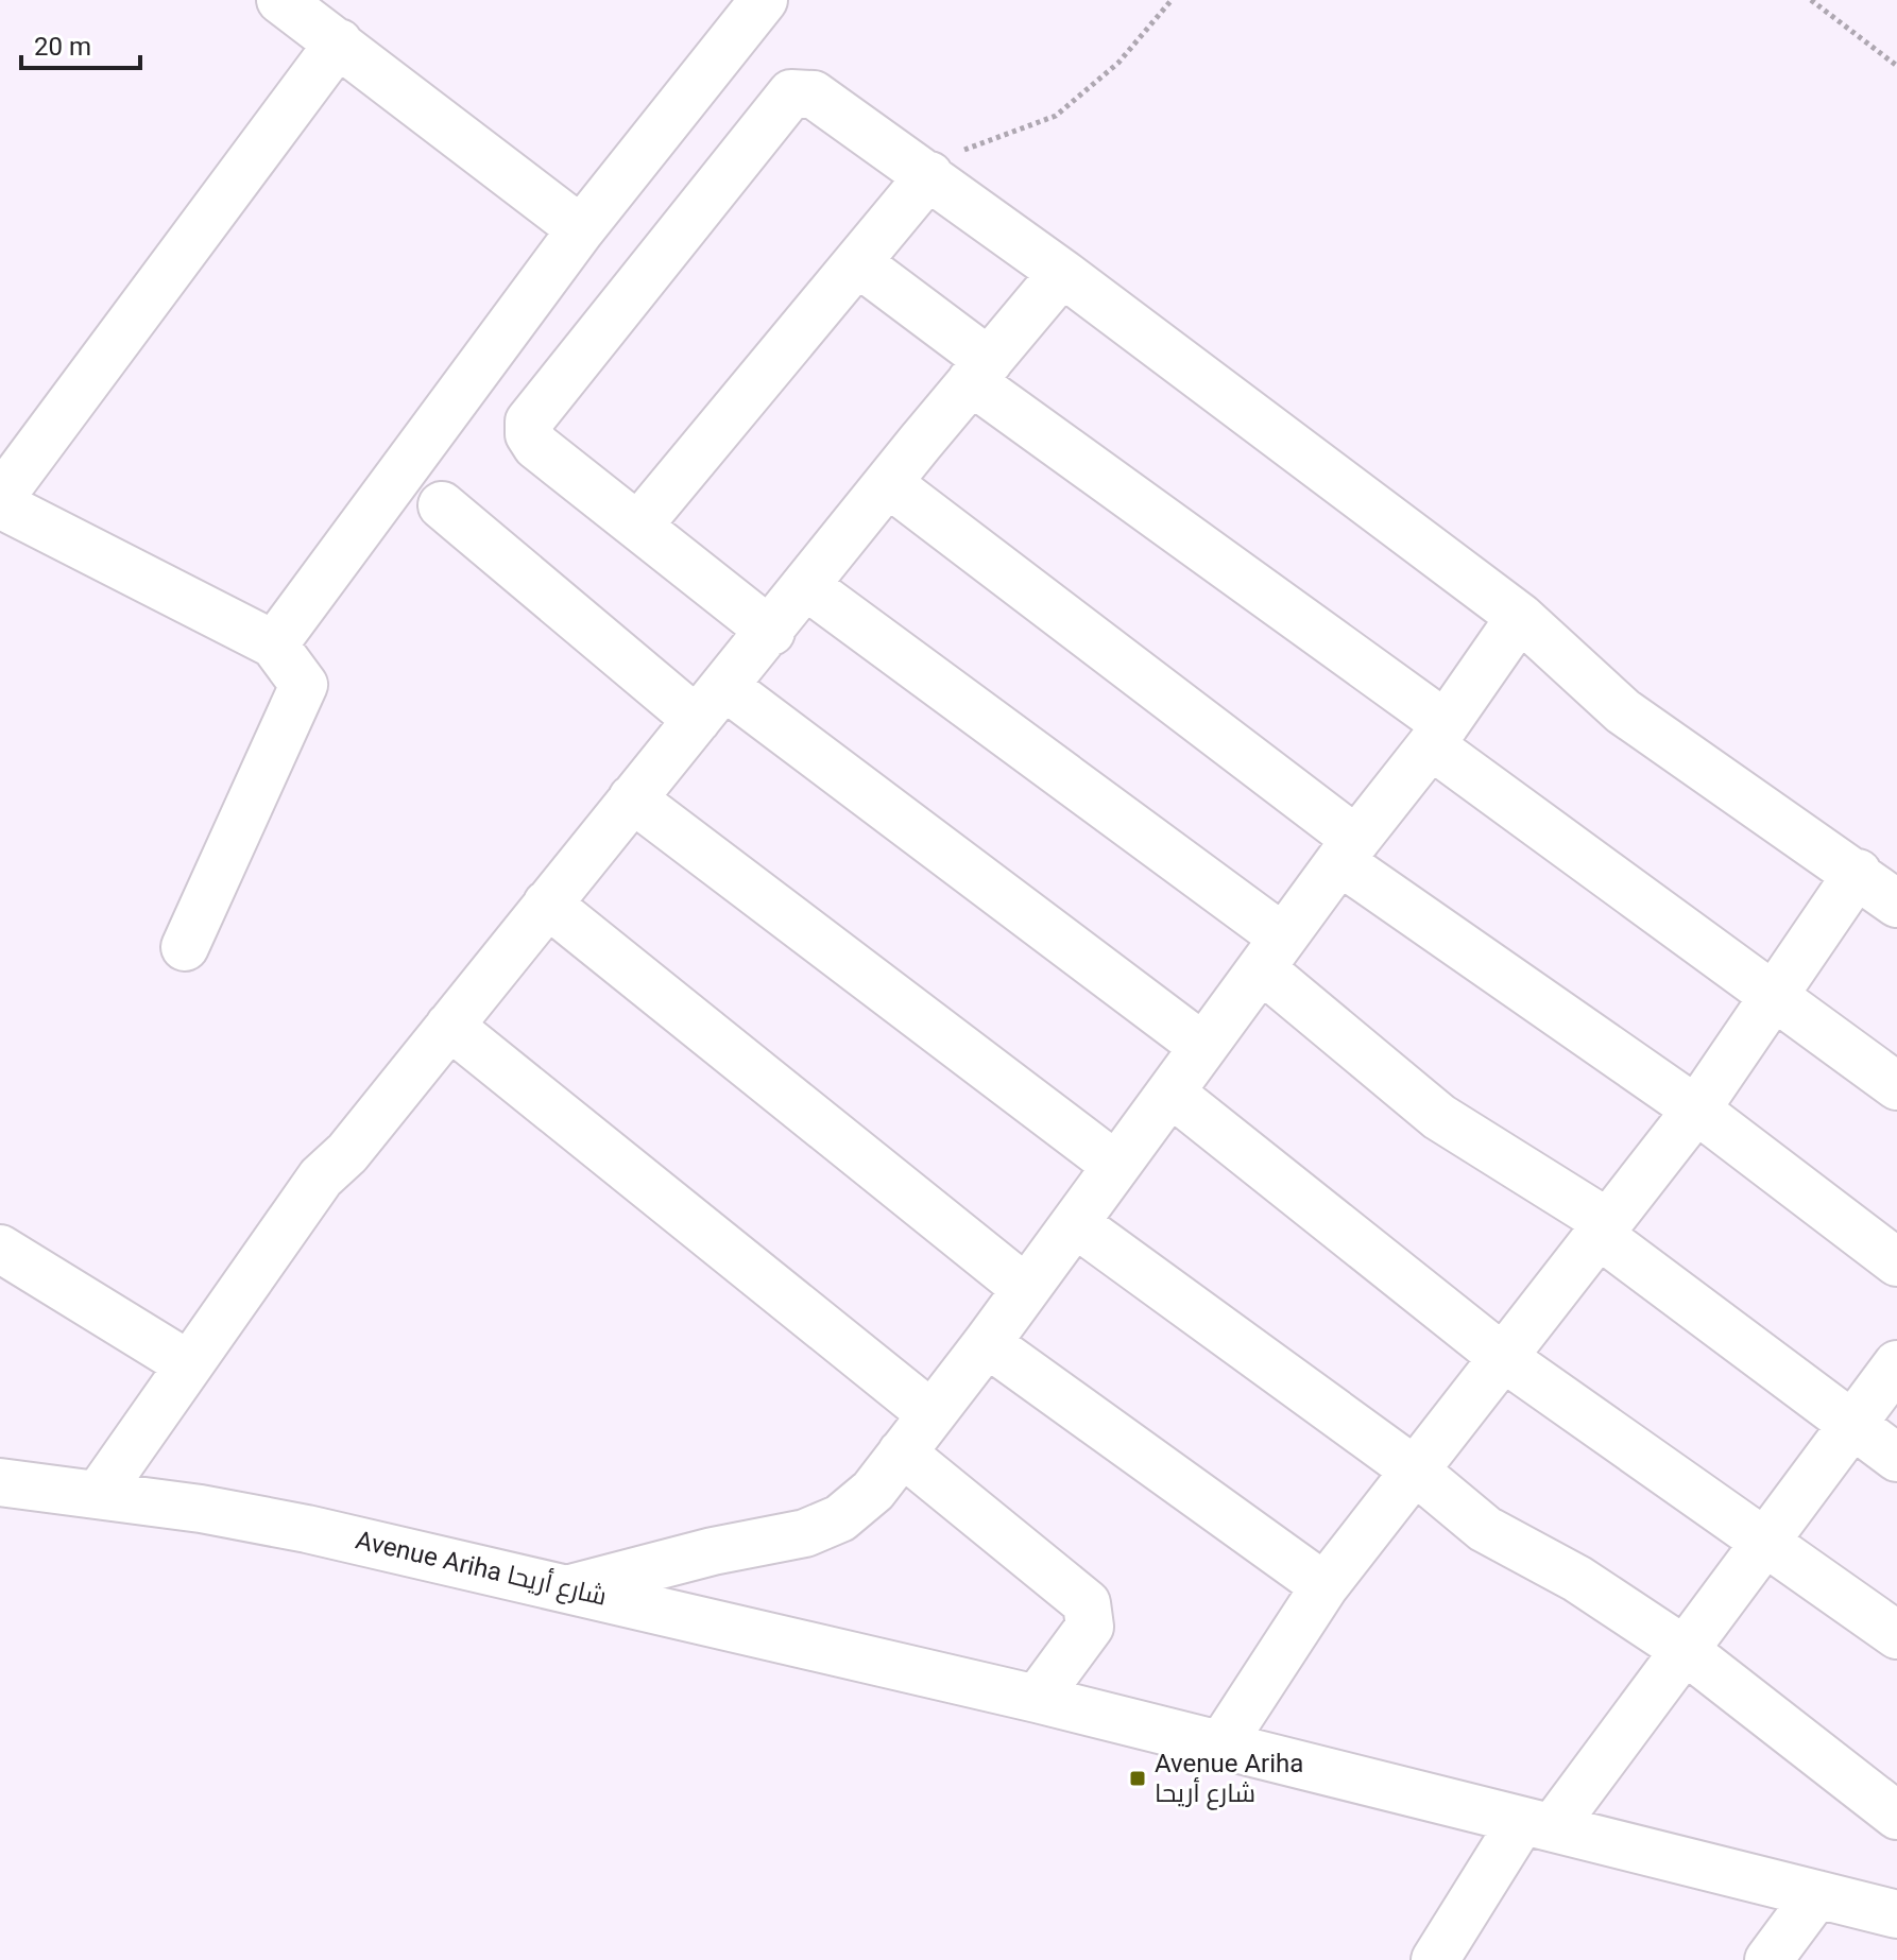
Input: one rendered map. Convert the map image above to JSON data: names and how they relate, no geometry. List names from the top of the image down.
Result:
{
  "streets": {
    "street": ["Avenue Ariha شارع أريحا"]
  },
  "places": {
    "transit": ["Avenue Ariha شارع أريحا"]
  },
  "scale_bar": "20 m"
}
